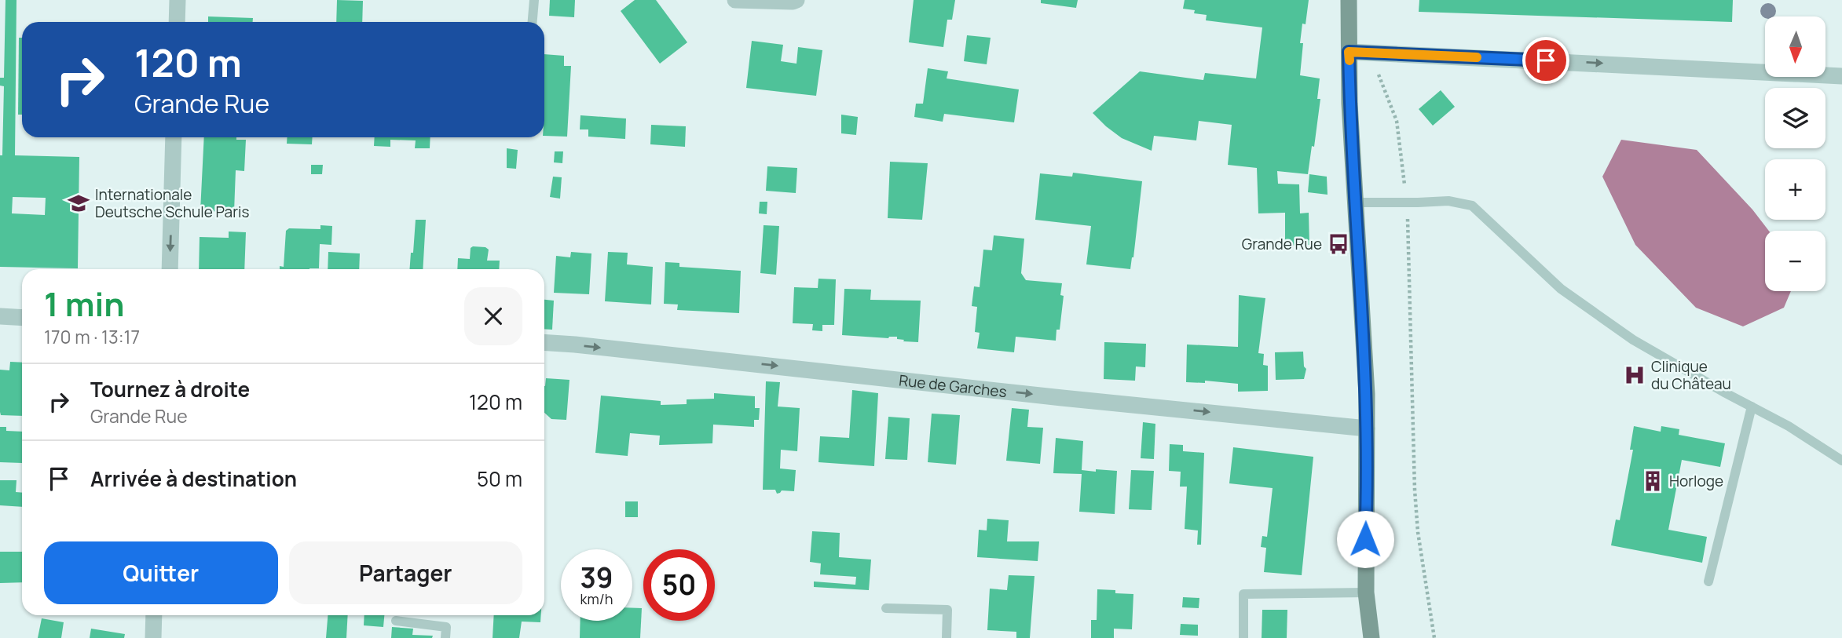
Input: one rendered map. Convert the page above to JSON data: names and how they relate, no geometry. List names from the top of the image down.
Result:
{
  "streets": {
    "street": ["Rue de Garches"]
  },
  "one_way": ["Rue de Garches"],
  "places": {
    "school or university": ["Internationale Deutsche Schule Paris"],
    "bus stop": ["Grande Rue"],
    "hospital": ["Clinique du Château"],
    "building": ["Horloge"]
  },
  "north": "bottom",
  "page": {
    "map_buttons": ["+", "−"],
    "turn": ["120 m", "Grande Rue"],
    "heading": ["1 min", "170 m · 13:17"],
    "list": [
      {
        "name": "Tournez à droite",
        "note": "Grande Rue",
        "value": "120 m"
      },
      {
        "name": "Arrivée à destination",
        "value": "50 m"
      }
    ],
    "buttons": ["Quitter", "Partager"],
    "speed": "39 km/h",
    "limit": "50"
  }
}
